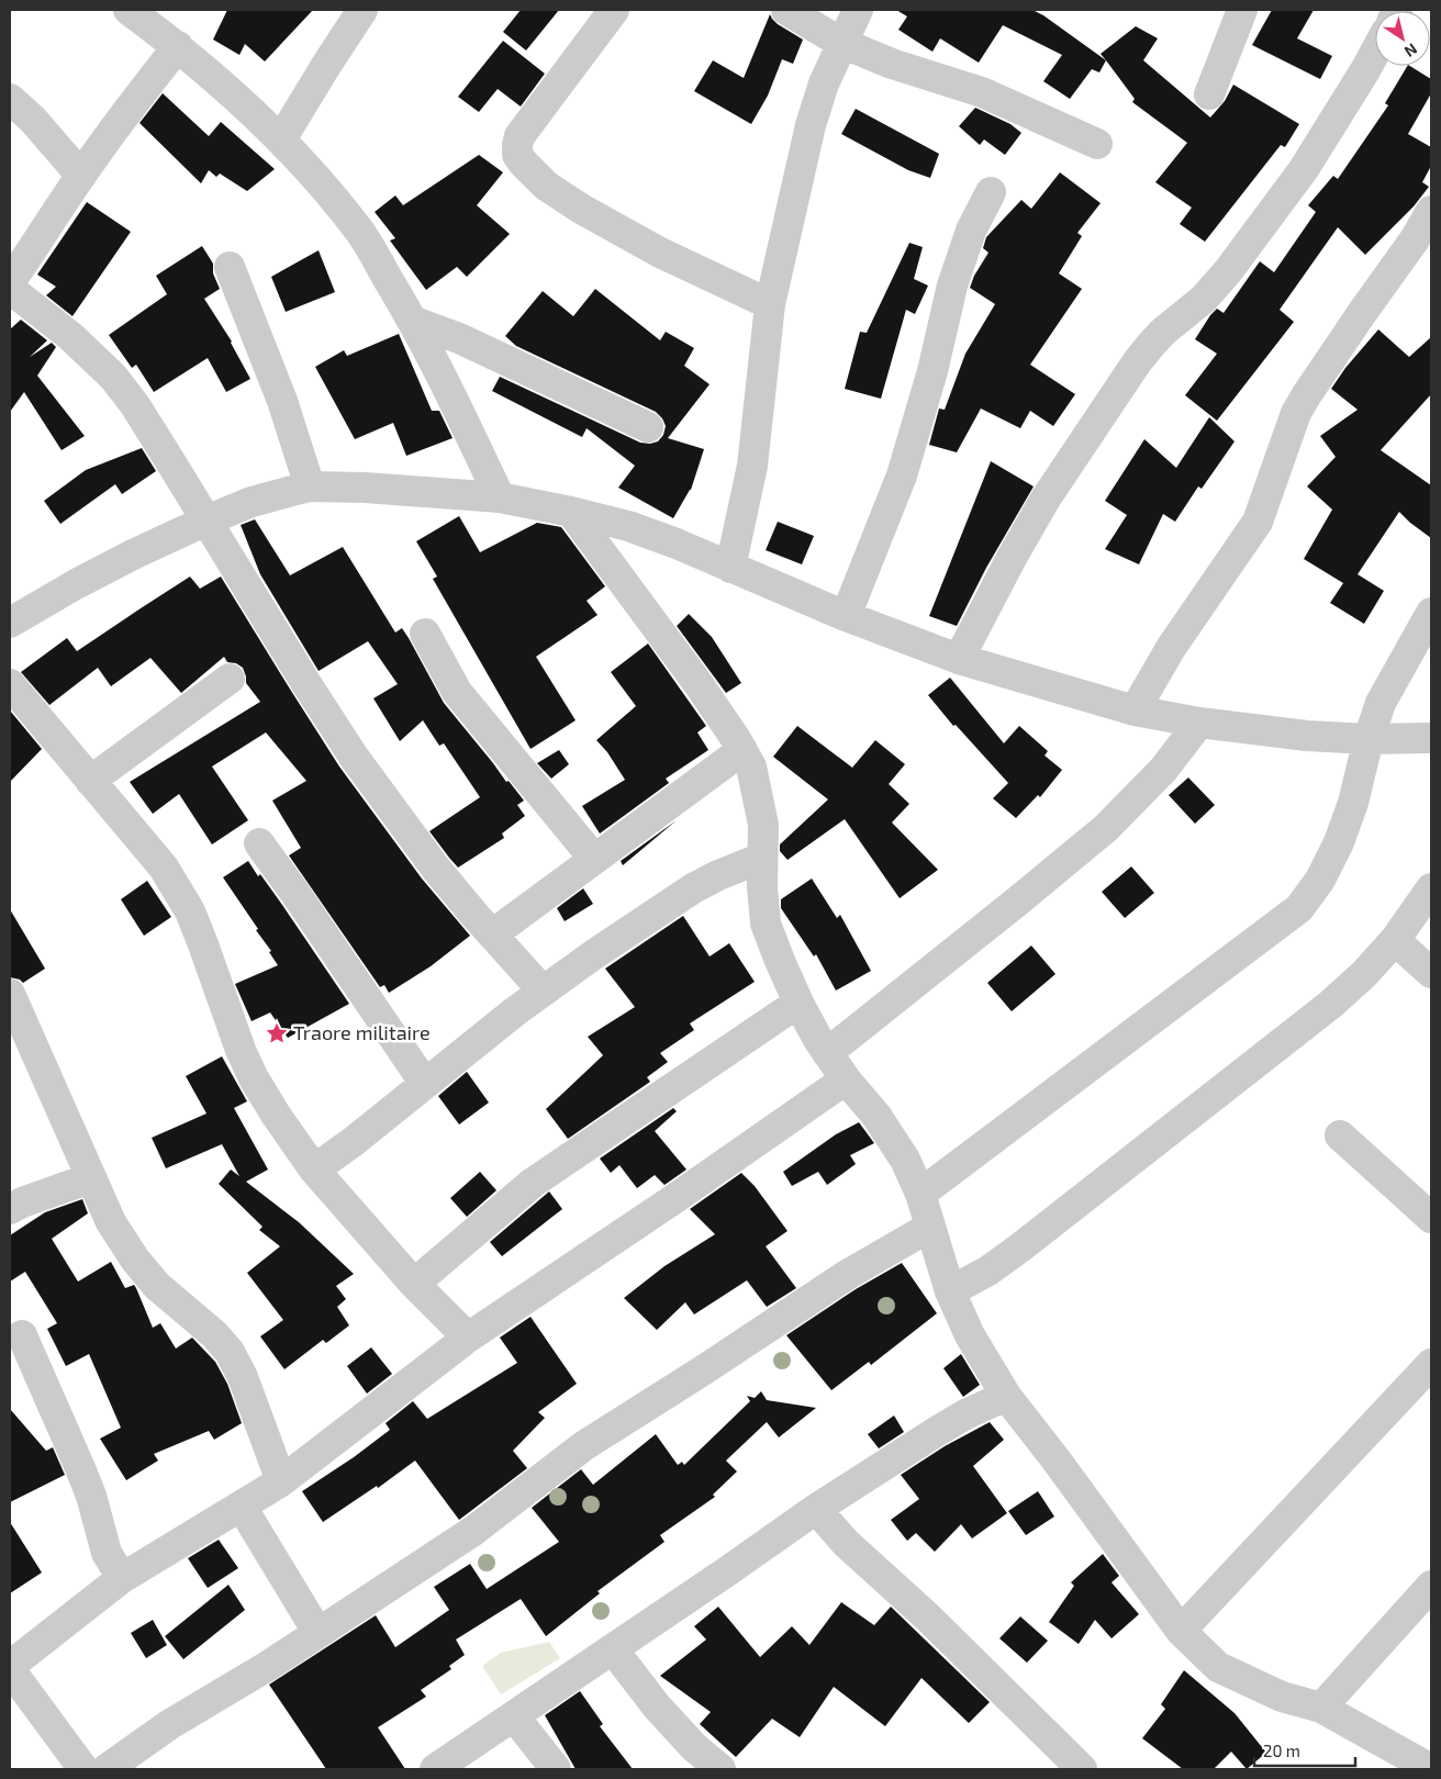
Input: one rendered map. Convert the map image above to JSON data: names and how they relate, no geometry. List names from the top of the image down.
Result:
{
  "places": {
    "place": ["Traore militaire"]
  },
  "scale_bar": "20 m",
  "north": "bottom right"
}
